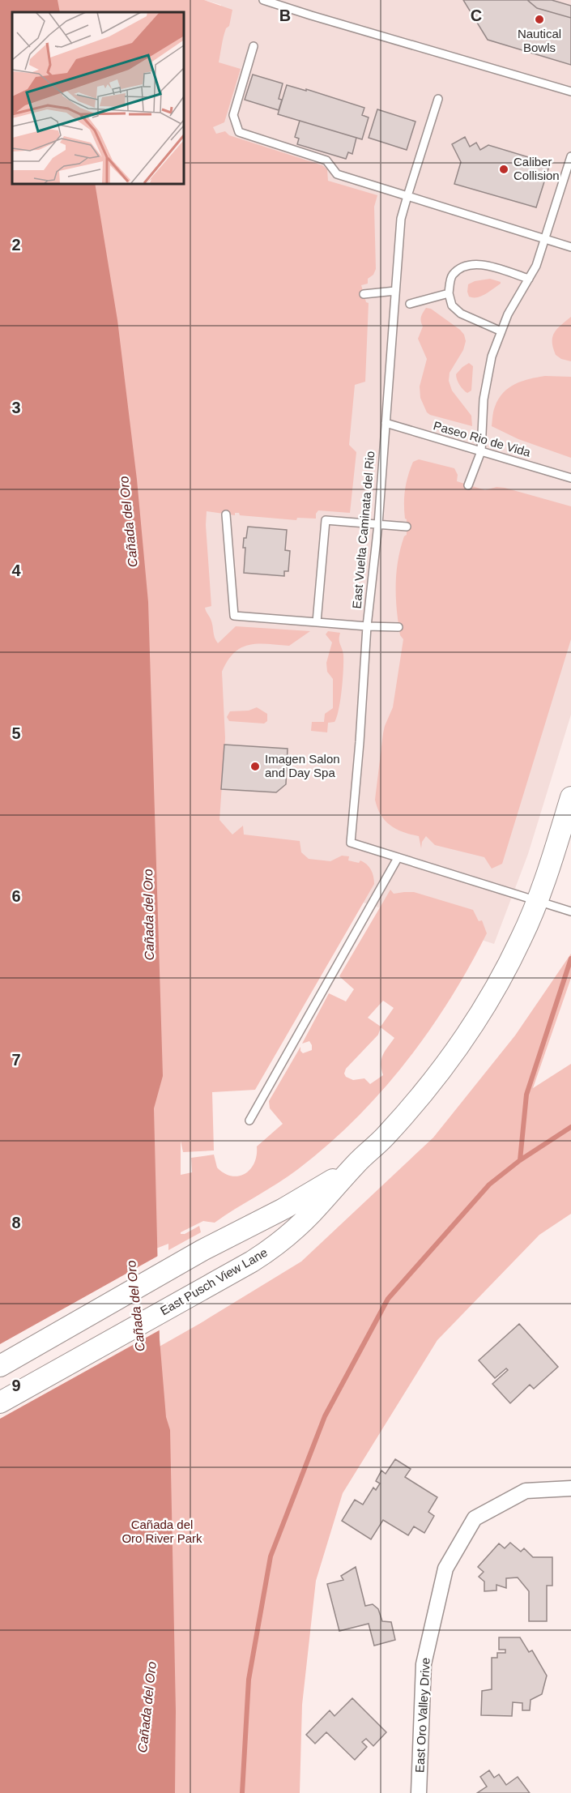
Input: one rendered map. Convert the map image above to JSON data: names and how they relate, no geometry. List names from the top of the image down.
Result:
{
  "streets": {
    "main road": ["East Pusch View Lane"],
    "street": ["East Oro Valley Drive"],
    "lane": ["Paseo Rio de Vida", "East Vuelta Caminata del Rio"]
  },
  "crossings": [
    ["Paseo Rio de Vida", "East Vuelta Caminata del Rio"],
    ["East Vuelta Caminata del Rio", "East Pusch View Lane"]
  ],
  "water": ["Cañada del Oro"],
  "parks": ["Cañada del Oro River Park"],
  "places": ["Nautical Bowls", "Caliber Collision", "Imagen Salon and Day Spa"],
  "grid": {
    "columns": ["B", "C"],
    "rows": [
      "2",
      "3",
      "4",
      "5",
      "6",
      "7",
      "8",
      "9"
    ]
  }
}
